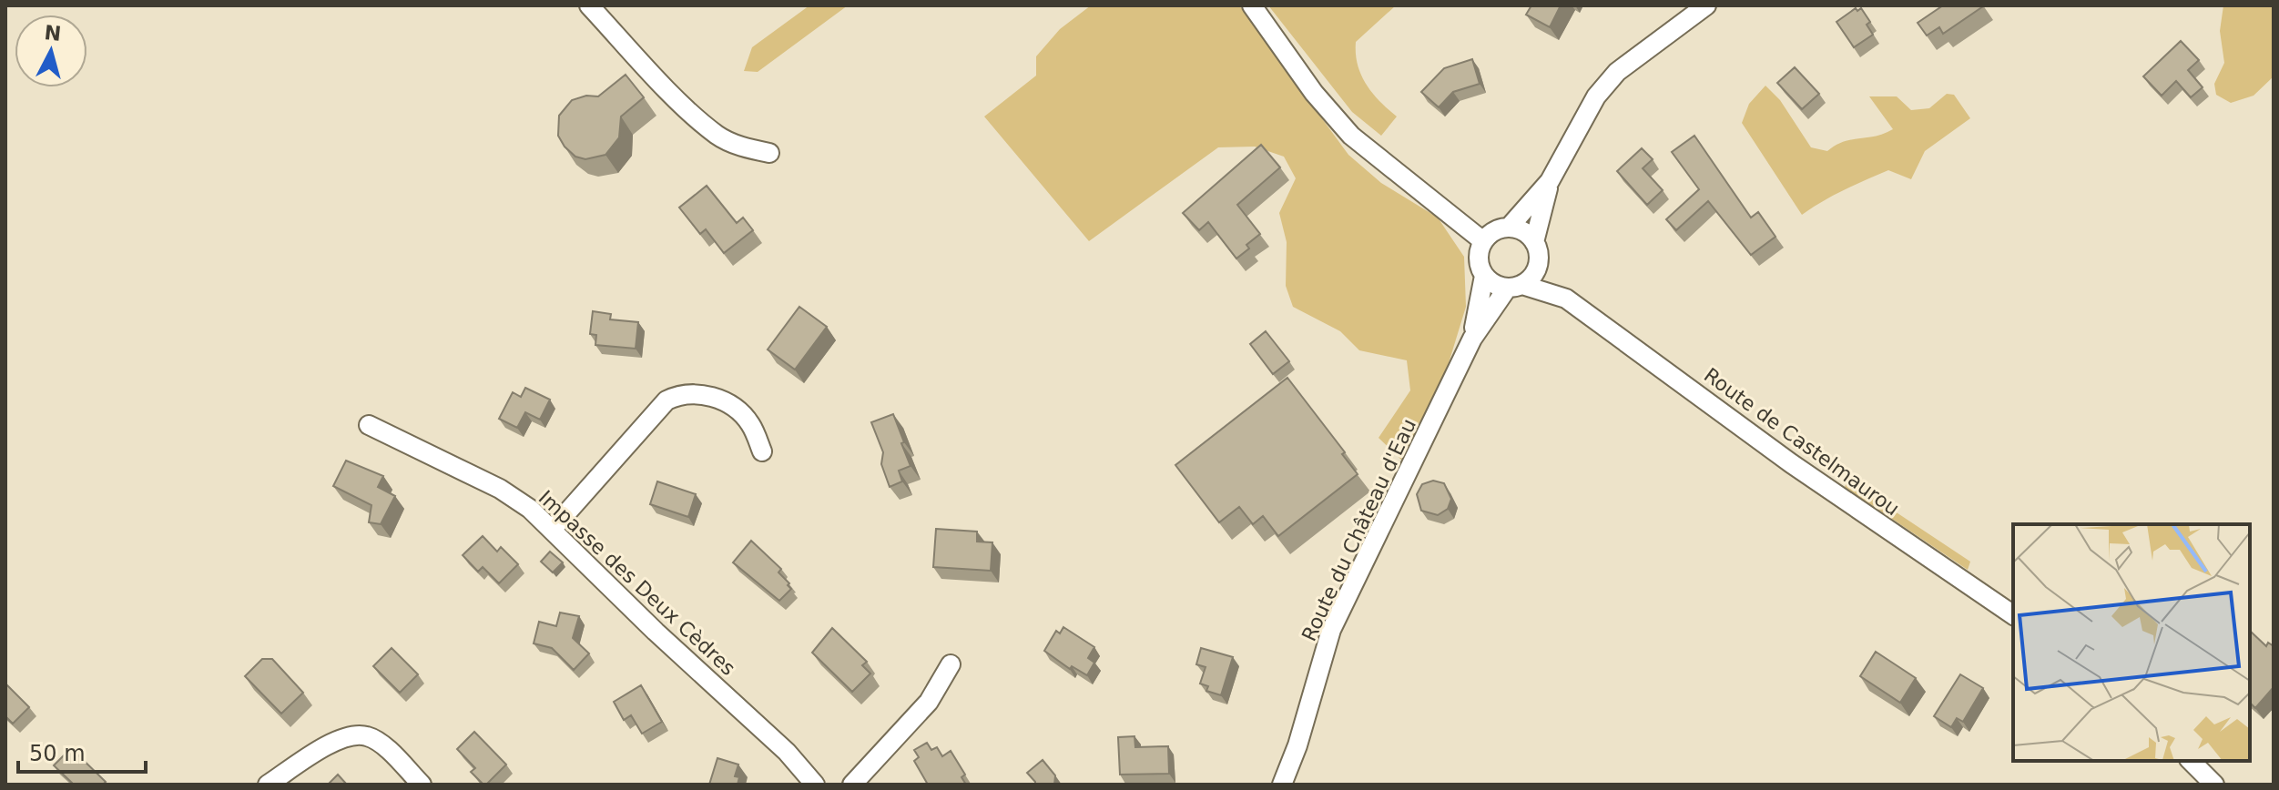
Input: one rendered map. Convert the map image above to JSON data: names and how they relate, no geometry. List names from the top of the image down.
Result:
{
  "streets": {
    "street": ["Route de Castelmaurou", "Route du Château d'Eau", "Impasse des Deux Cèdres"]
  },
  "crossings": [
    ["Route de Castelmaurou", "Route du Château d'Eau"]
  ],
  "scale_bar": "50 m",
  "north": "top"
}
